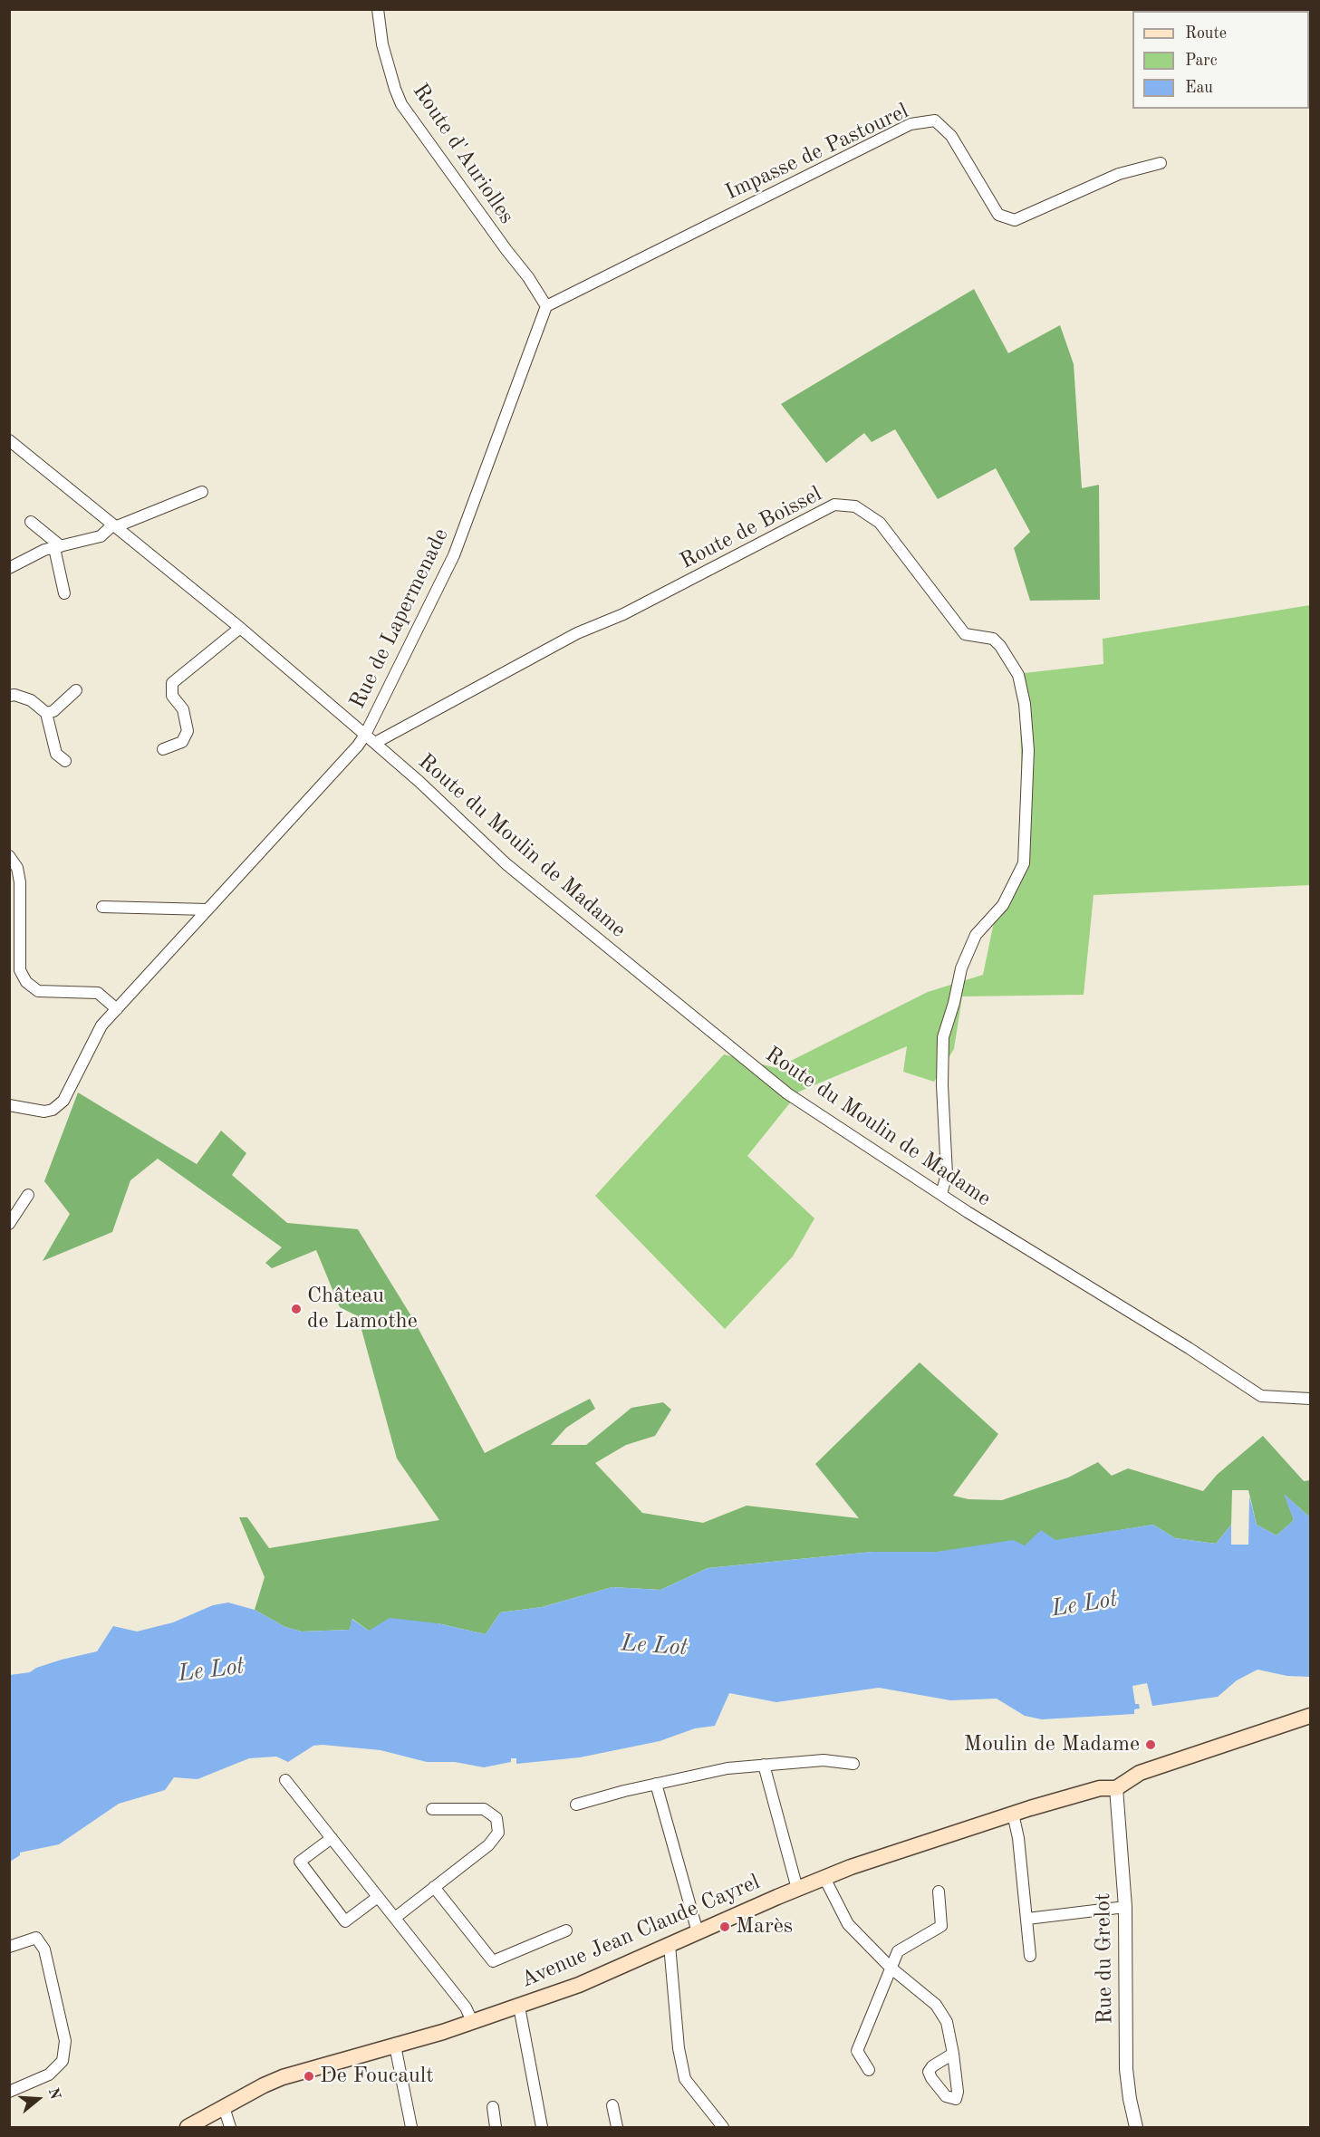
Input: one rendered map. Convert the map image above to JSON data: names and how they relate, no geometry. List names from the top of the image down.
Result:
{
  "streets": {
    "main road": ["Avenue Jean Claude Cayrel"],
    "street": [
      "Impasse de Pastourel",
      "Route d'Auriolles",
      "Route de Boissel",
      "Rue de Lapermenade",
      "Route du Moulin de Madame",
      "Rue du Grelot"
    ]
  },
  "crossings": [
    ["Impasse de Pastourel", "Route d'Auriolles"],
    ["Impasse de Pastourel", "Rue de Lapermenade"],
    ["Route d'Auriolles", "Rue de Lapermenade"],
    ["Route de Boissel", "Route du Moulin de Madame"],
    ["Rue de Lapermenade", "Route du Moulin de Madame"],
    ["Avenue Jean Claude Cayrel", "Rue du Grelot"]
  ],
  "water": ["Le Lot"],
  "places": [
    "Château de Lamothe",
    "Moulin de Madame",
    "Marès",
    "De Foucault"
  ],
  "legend": ["Route", "Parc", "Eau"],
  "north": "right"
}
